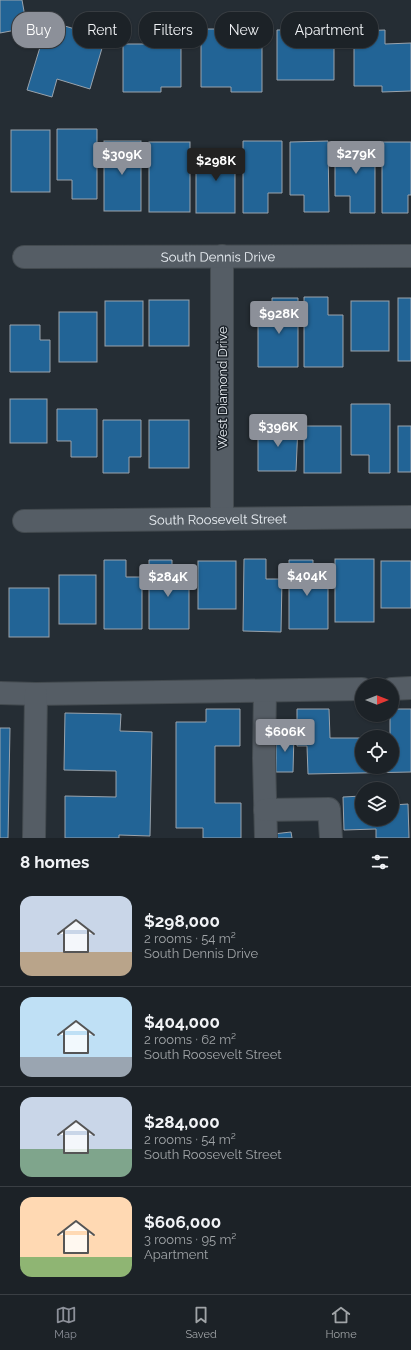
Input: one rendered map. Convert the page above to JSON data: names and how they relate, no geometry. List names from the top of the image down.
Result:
{
  "streets": {
    "street": ["South Dennis Drive", "West Diamond Drive", "South Roosevelt Street"]
  },
  "crossings": [
    ["South Dennis Drive", "West Diamond Drive"],
    ["West Diamond Drive", "South Roosevelt Street"]
  ],
  "north": "right",
  "page": {
    "chip": [
      "Buy",
      "Rent",
      "Filters",
      "New",
      "Apartment"
    ],
    "price": [
      "$279K",
      "$309K",
      "$298K",
      "$928K",
      "$396K",
      "$404K",
      "$284K",
      "$606K"
    ],
    "heading": "8 homes",
    "list": [
      {
        "name": "$298,000",
        "note": "2 rooms · 54 m² · South Dennis Drive"
      },
      {
        "name": "$404,000",
        "note": "2 rooms · 62 m² · South Roosevelt Street"
      },
      {
        "name": "$284,000",
        "note": "2 rooms · 54 m² · South Roosevelt Street"
      },
      {
        "name": "$606,000",
        "note": "3 rooms · 95 m² · Apartment"
      }
    ],
    "tabs": ["Map", "Saved", "Home"]
  }
}
